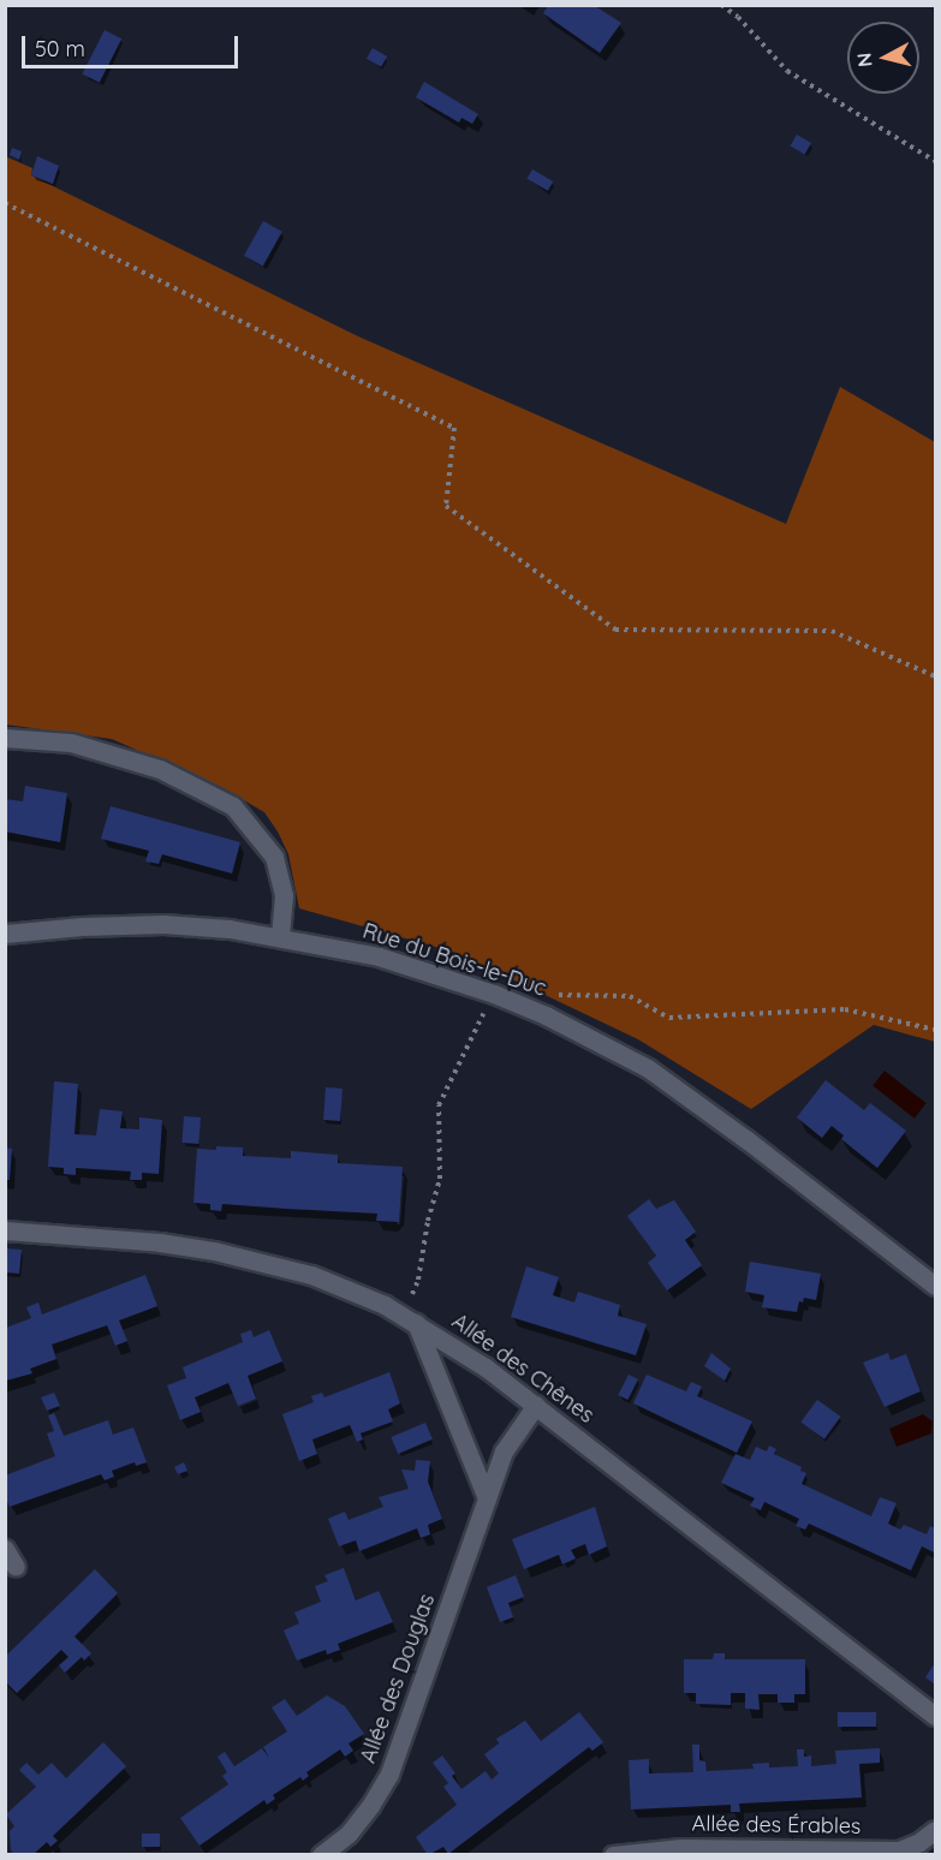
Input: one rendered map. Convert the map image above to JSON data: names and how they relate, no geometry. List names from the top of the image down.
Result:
{
  "streets": {
    "street": [
      "Rue du Bois-le-Duc",
      "Allée des Chênes",
      "Allée des Douglas",
      "Allée des Érables"
    ]
  },
  "crossings": [
    ["Allée des Chênes", "Allée des Douglas"]
  ],
  "scale_bar": "50 m",
  "north": "left"
}
